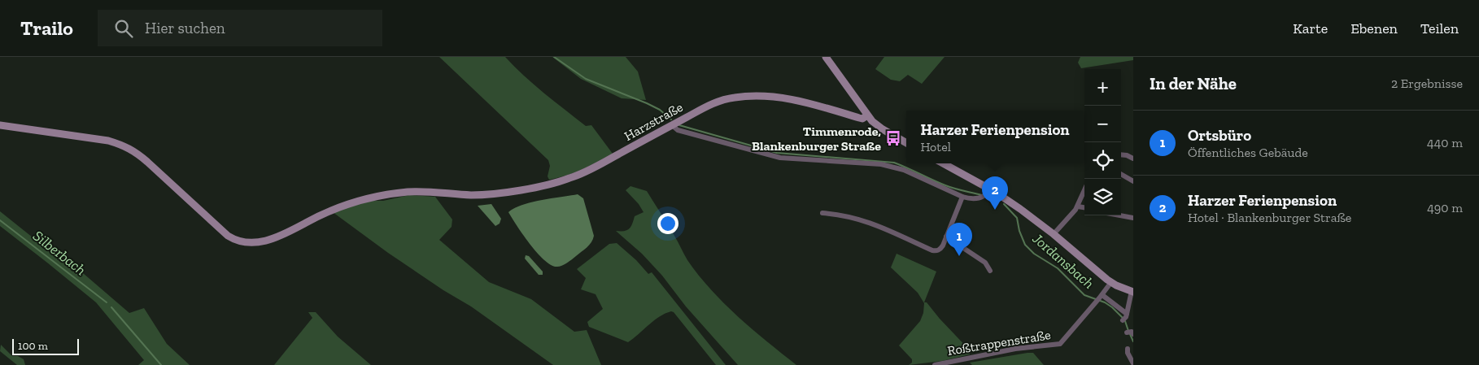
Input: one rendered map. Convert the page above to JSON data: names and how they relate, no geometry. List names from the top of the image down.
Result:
{
  "streets": {
    "street": ["Harzstraße", "Roßtrappenstraße"]
  },
  "water": ["Silberbach", "Jordansbach"],
  "places": {
    "bus stop": ["Timmenrode, Blankenburger Straße"]
  },
  "scale_bar": "100 m",
  "page": {
    "header": "Trailo",
    "search": "Hier suchen",
    "nav": ["Karte", "Ebenen", "Teilen"],
    "heading": ["In der Nähe", "2 Ergebnisse"],
    "map_buttons": ["+", "−"],
    "list": [
      {
        "mark": "1",
        "name": "Ortsbüro",
        "note": "Öffentliches Gebäude",
        "value": "440 m"
      },
      {
        "mark": "2",
        "name": "Harzer Ferienpension",
        "note": "Hotel · Blankenburger Straße",
        "value": "490 m"
      }
    ],
    "popup": ["Harzer Ferienpension", "Hotel"],
    "pins": ["2", "1"],
    "scale": "100 m"
  }
}
